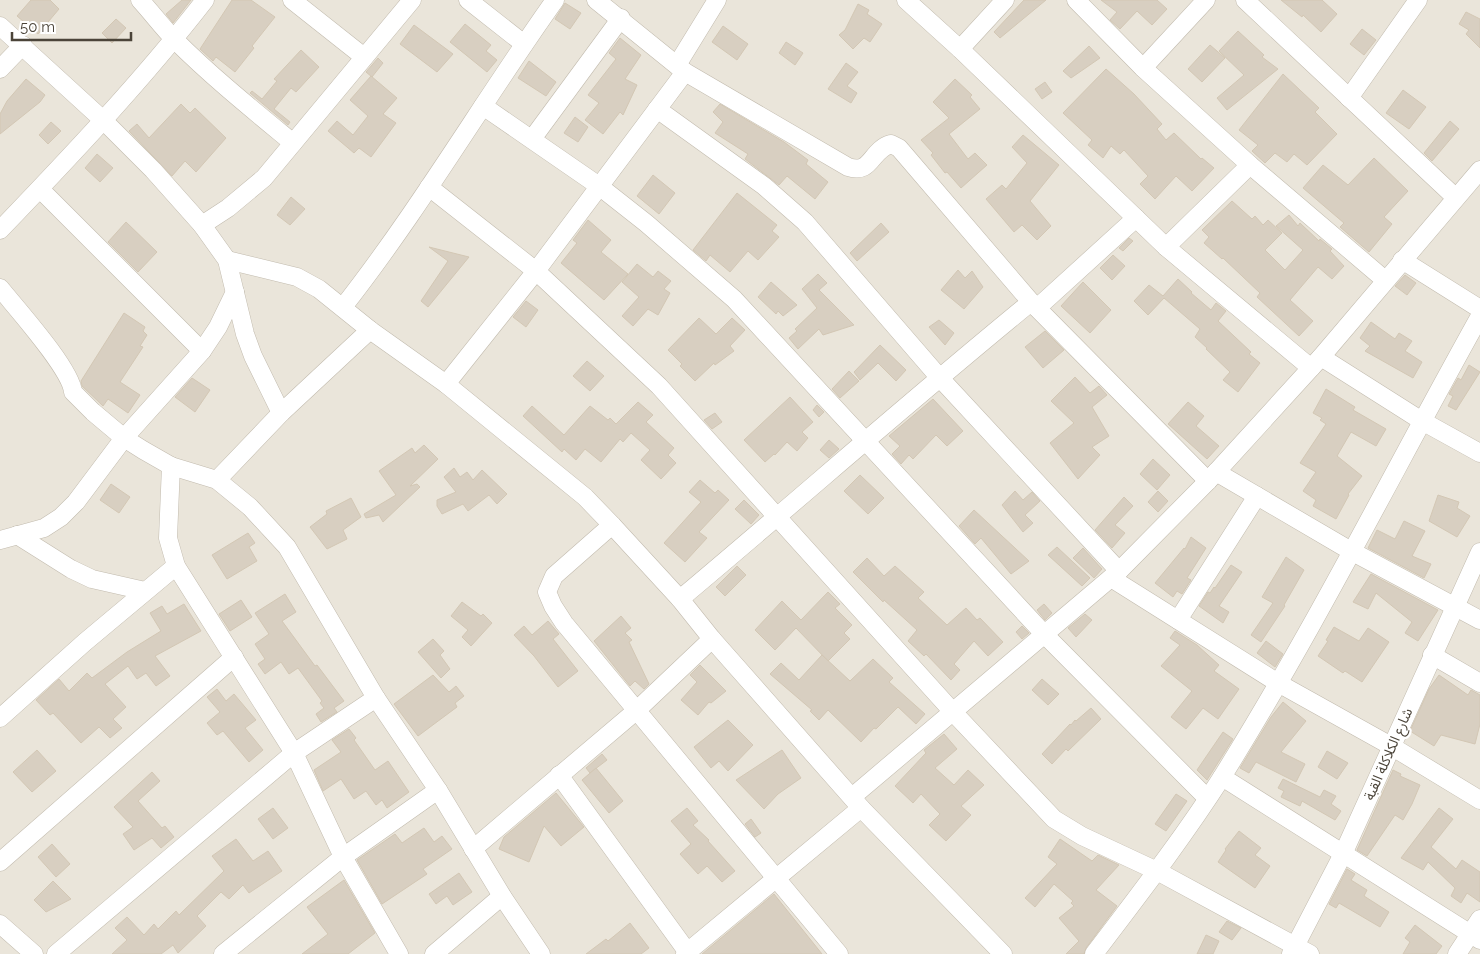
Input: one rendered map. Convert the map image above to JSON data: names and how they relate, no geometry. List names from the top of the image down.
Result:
{
  "streets": {
    "street": ["شارع الكلاكلة القبة"]
  },
  "scale_bar": "50 m"
}
